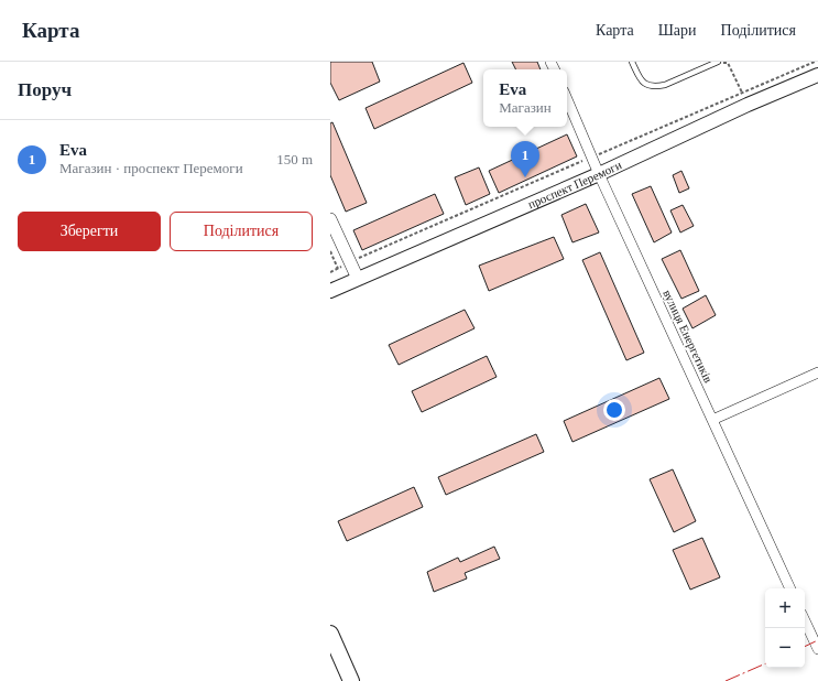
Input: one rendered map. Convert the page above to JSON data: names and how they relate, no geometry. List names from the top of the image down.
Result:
{
  "streets": {
    "main road": ["проспект Перемоги"],
    "street": ["вулиця Енергетиків"]
  },
  "crossings": [
    ["проспект Перемоги", "вулиця Енергетиків"]
  ],
  "page": {
    "header": "Карта",
    "nav": ["Карта", "Шари", "Поділитися"],
    "heading": "Поруч",
    "popup": ["Eva", "Магазин"],
    "list": [
      {
        "mark": "1",
        "name": "Eva",
        "note": "Магазин · проспект Перемоги",
        "value": "150 m"
      }
    ],
    "pins": "1",
    "buttons": ["Зберегти", "Поділитися"],
    "map_buttons": ["+", "−"]
  }
}
